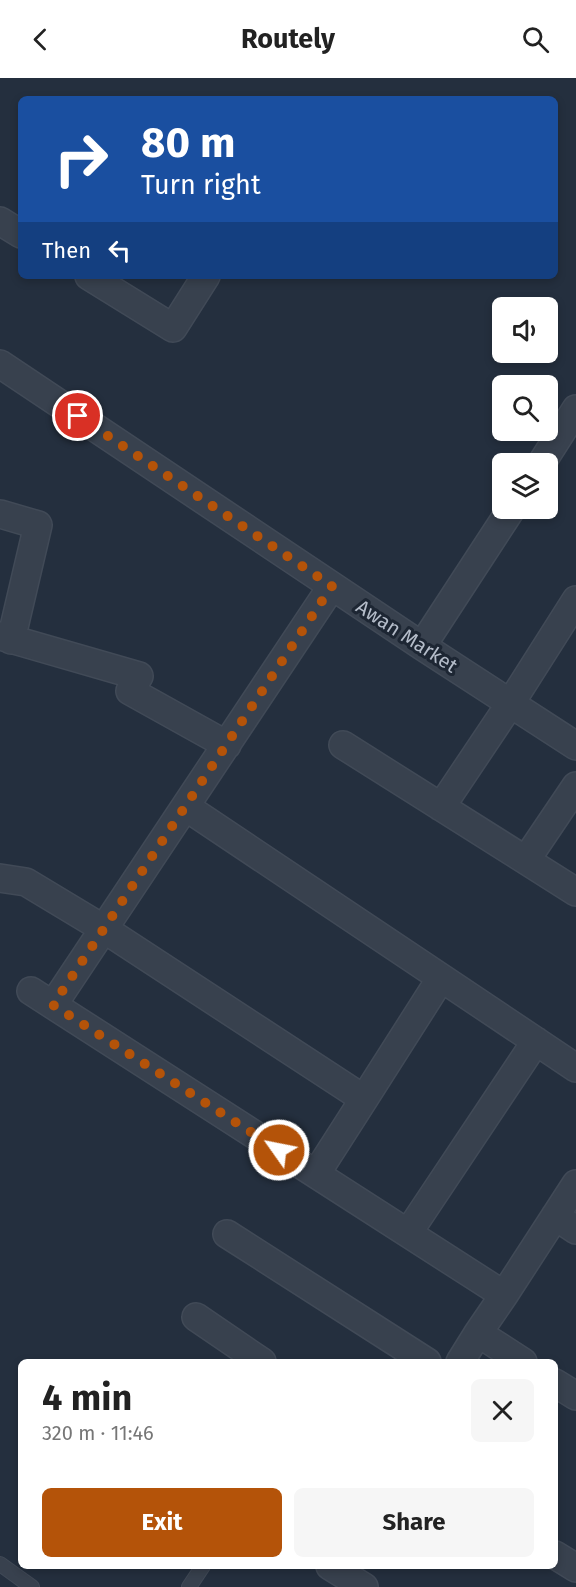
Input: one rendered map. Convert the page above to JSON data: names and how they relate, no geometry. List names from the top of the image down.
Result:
{
  "streets": {
    "street": ["Awan Market"]
  },
  "page": {
    "header": "Routely",
    "turn": ["80 m", "Turn right"],
    "then": "Then",
    "heading": ["4 min", "320 m · 11:46"],
    "buttons": ["Exit", "Share"]
  }
}
